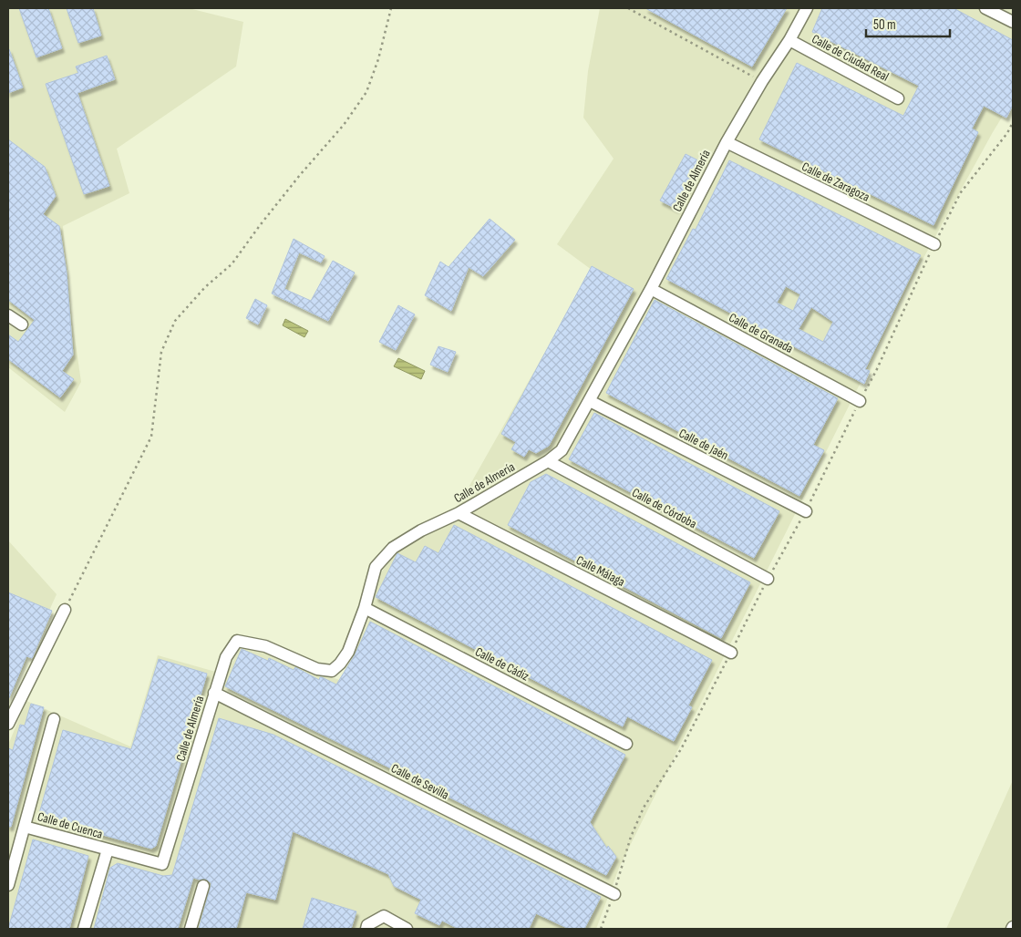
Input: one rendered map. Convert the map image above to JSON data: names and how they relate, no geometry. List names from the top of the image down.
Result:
{
  "streets": {
    "street": [
      "Calle de Ciudad Real",
      "Calle de Almería",
      "Calle de Zaragoza",
      "Calle de Granada",
      "Calle de Jaén",
      "Calle de Córdoba",
      "Calle Málaga",
      "Calle de Cádiz",
      "Calle de Sevilla",
      "Calle de Cuenca"
    ]
  },
  "crossings": [
    ["Calle de Ciudad Real", "Calle de Almería"],
    ["Calle de Almería", "Calle de Zaragoza"],
    ["Calle de Almería", "Calle de Granada"],
    ["Calle de Almería", "Calle de Jaén"],
    ["Calle de Almería", "Calle de Córdoba"],
    ["Calle de Almería", "Calle Málaga"],
    ["Calle de Almería", "Calle de Cádiz"],
    ["Calle de Almería", "Calle de Sevilla"],
    ["Calle de Almería", "Calle de Cuenca"]
  ],
  "scale_bar": "50 m"
}
